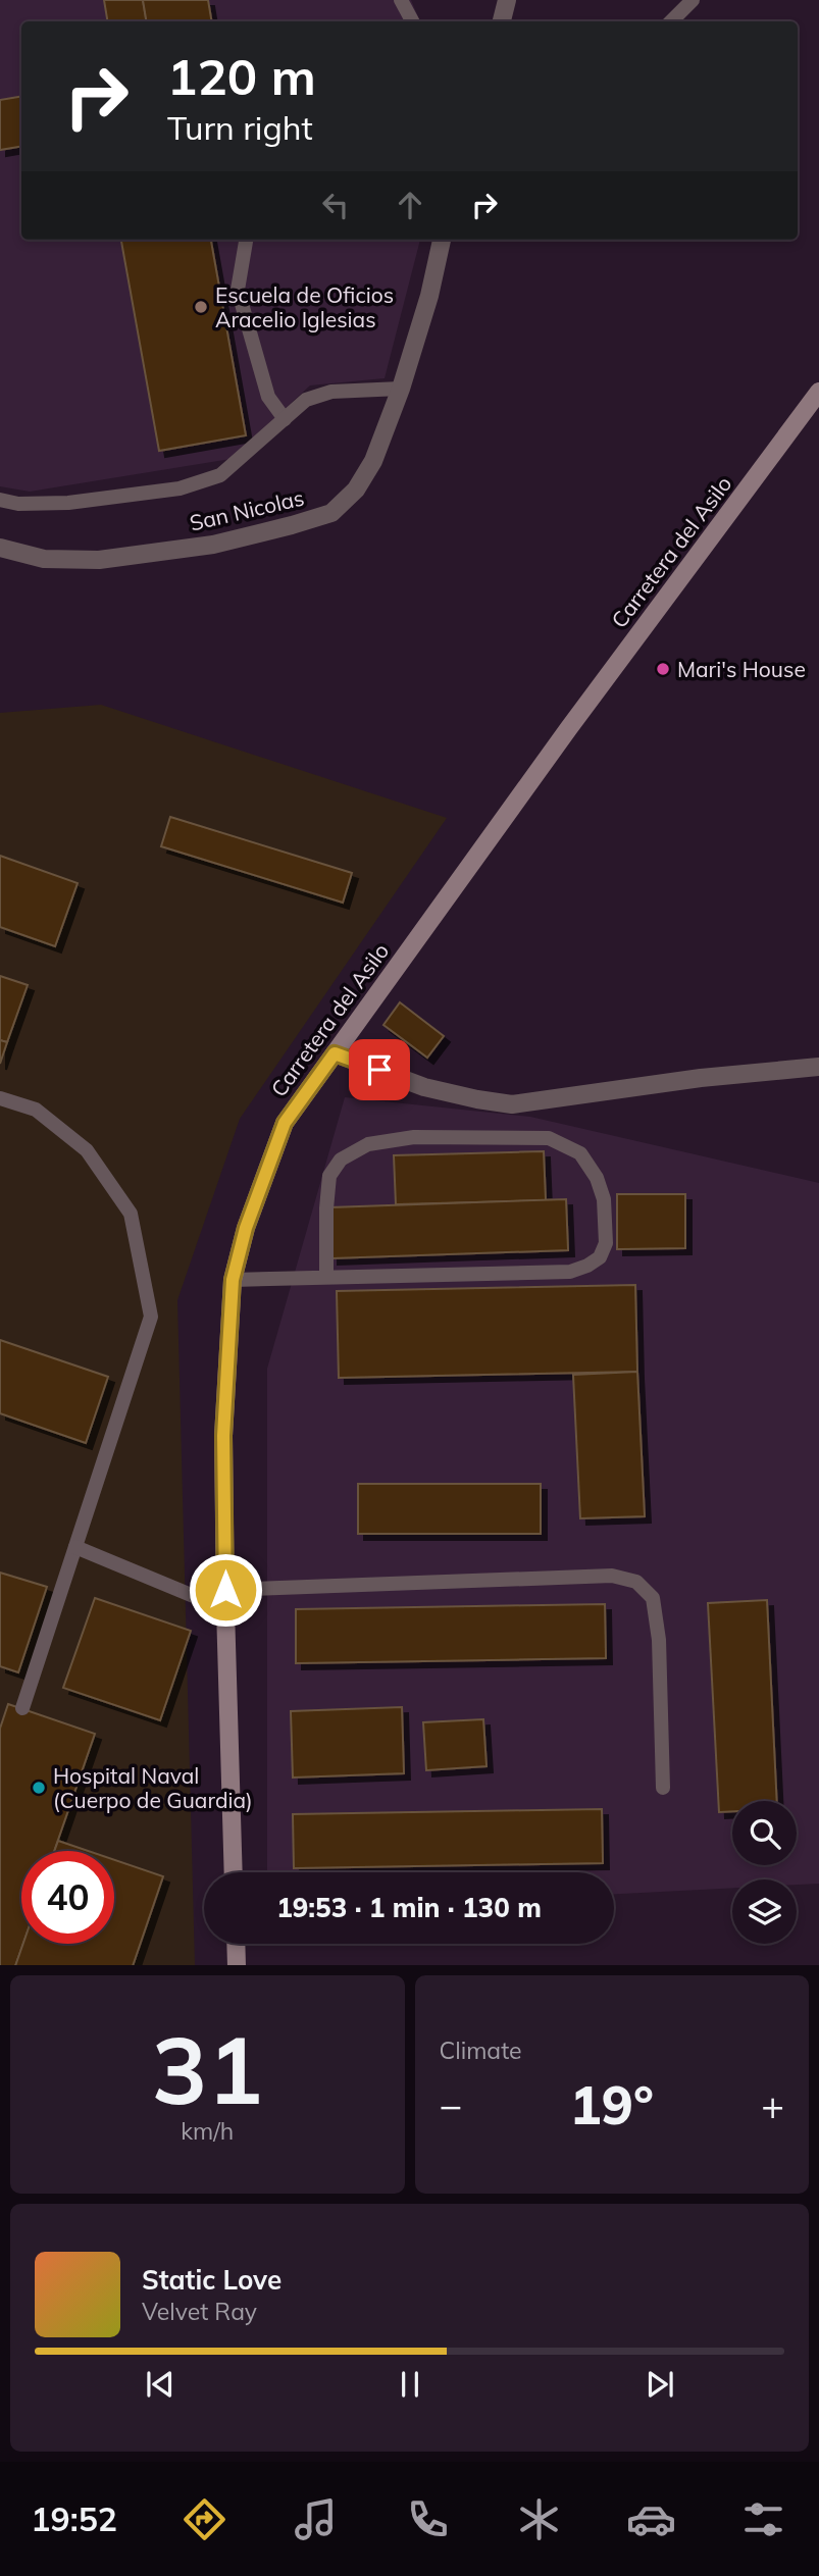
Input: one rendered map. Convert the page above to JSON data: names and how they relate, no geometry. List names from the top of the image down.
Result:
{
  "streets": {
    "street": ["San Nicolas", "Carretera del Asilo"]
  },
  "places": ["Escuela de Oficios Aracelio Iglesias", "Mari's House", "Hospital Naval (Cuerpo de Guardia)"],
  "page": {
    "turn": ["120 m", "Turn right"],
    "limit": "40",
    "trip": "19:53 · 1 min · 130 m",
    "tile": [
      ["31", "km/h"],
      "Climate"
    ],
    "heat": ["−", "19°", "+"],
    "song": ["Static Love", "Velvet Ray"],
    "tabs": "19:52"
  }
}
